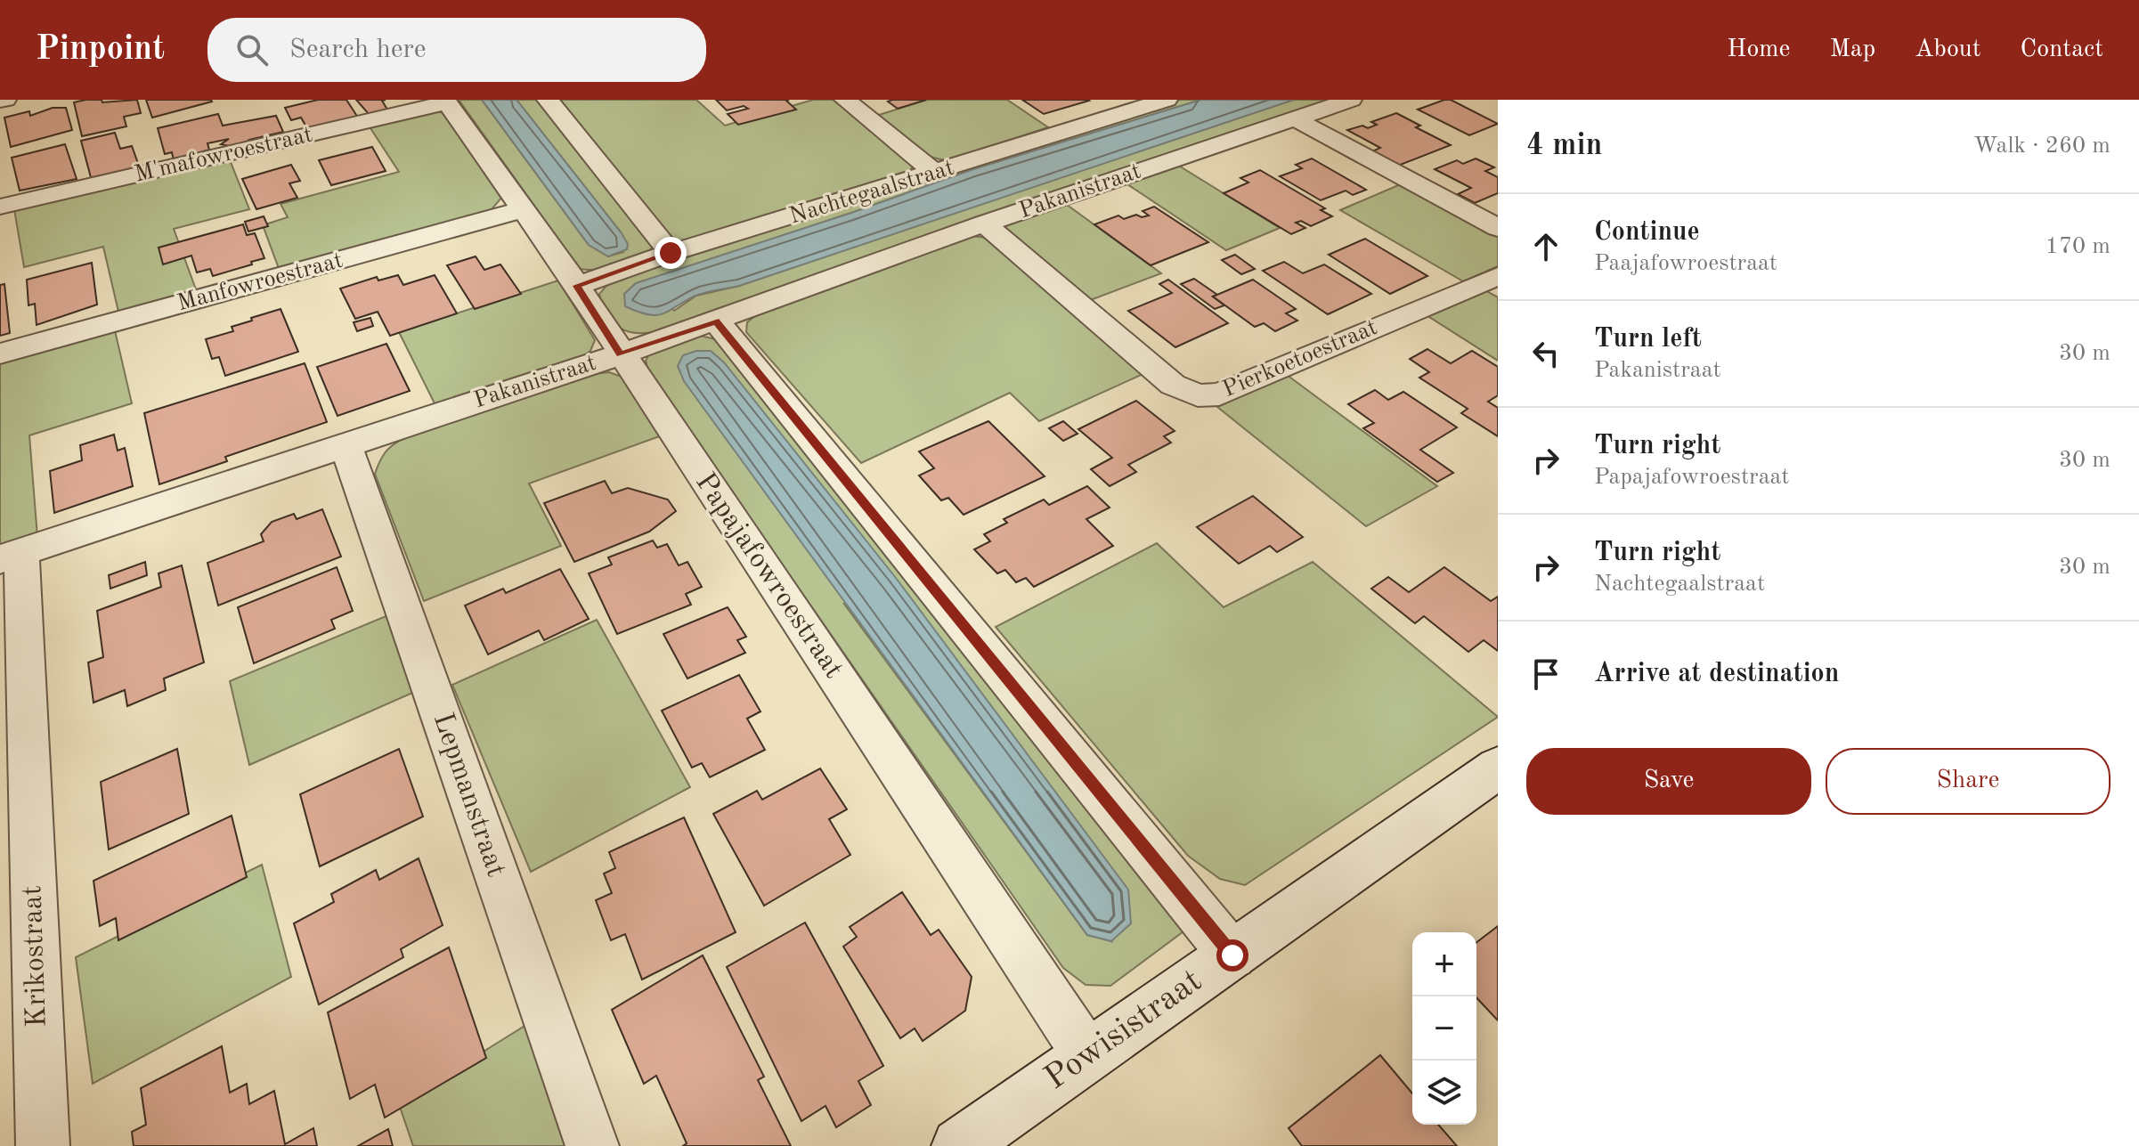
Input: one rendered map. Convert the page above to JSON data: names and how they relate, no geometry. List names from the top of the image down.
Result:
{
  "streets": {
    "street": [
      "M'mafowroestraat",
      "Pakanistraat",
      "Nachtegaalstraat",
      "Manfowroestraat",
      "Pierkoetoestraat",
      "Papajafowroestraat",
      "Lepmanstraat",
      "Krikostraat",
      "Powisistraat"
    ]
  },
  "crossings": [
    ["M'mafowroestraat", "Papajafowroestraat"],
    ["Pakanistraat", "Pierkoetoestraat"],
    ["Pakanistraat", "Papajafowroestraat"],
    ["Pakanistraat", "Lepmanstraat"],
    ["Pakanistraat", "Krikostraat"],
    ["Nachtegaalstraat", "Papajafowroestraat"],
    ["Manfowroestraat", "Papajafowroestraat"],
    ["Papajafowroestraat", "Powisistraat"]
  ],
  "page": {
    "header": "Pinpoint",
    "search": "Search here",
    "nav": [
      "Home",
      "Map",
      "About",
      "Contact"
    ],
    "heading": ["4 min", "Walk · 260 m"],
    "list": [
      ["Continue", "Paajafowroestraat", "170 m"],
      ["Turn left", "Pakanistraat", "30 m"],
      ["Turn right", "Papajafowroestraat", "30 m"],
      ["Turn right", "Nachtegaalstraat", "30 m"],
      "Arrive at destination"
    ],
    "buttons": ["Save", "Share"],
    "map_buttons": ["+", "−"]
  }
}
